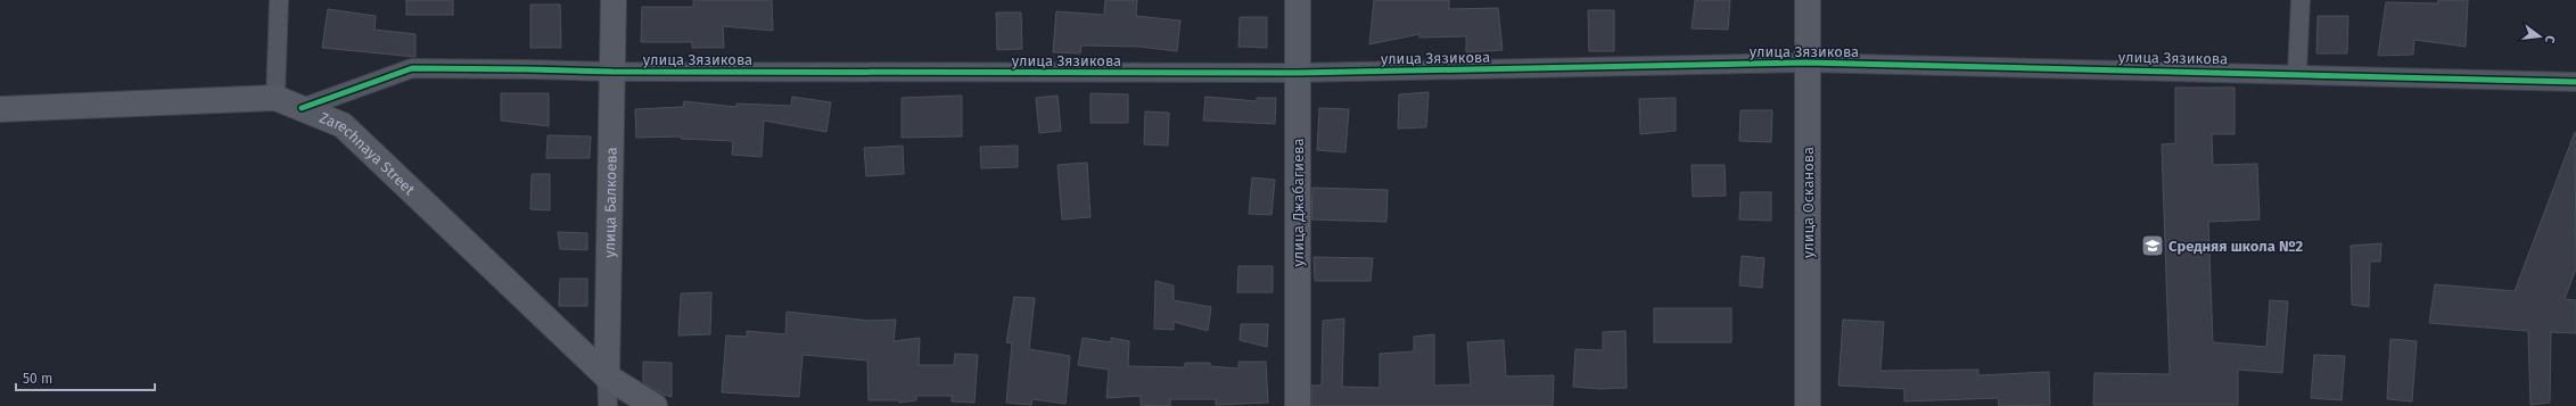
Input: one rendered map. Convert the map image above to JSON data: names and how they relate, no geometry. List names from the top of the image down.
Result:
{
  "streets": {
    "street": [
      "улица Зязикова",
      "Zarechnaya Street",
      "улица Джабагиева",
      "улица Осканова",
      "улица Балкоева"
    ]
  },
  "crossings": [
    ["улица Зязикова", "Zarechnaya Street"],
    ["улица Зязикова", "улица Джабагиева"],
    ["улица Зязикова", "улица Осканова"],
    ["улица Зязикова", "улица Балкоева"],
    ["Zarechnaya Street", "улица Балкоева"]
  ],
  "places": {
    "school or university": ["Средняя школа №2"]
  },
  "scale_bar": "50 m",
  "north": "right"
}
